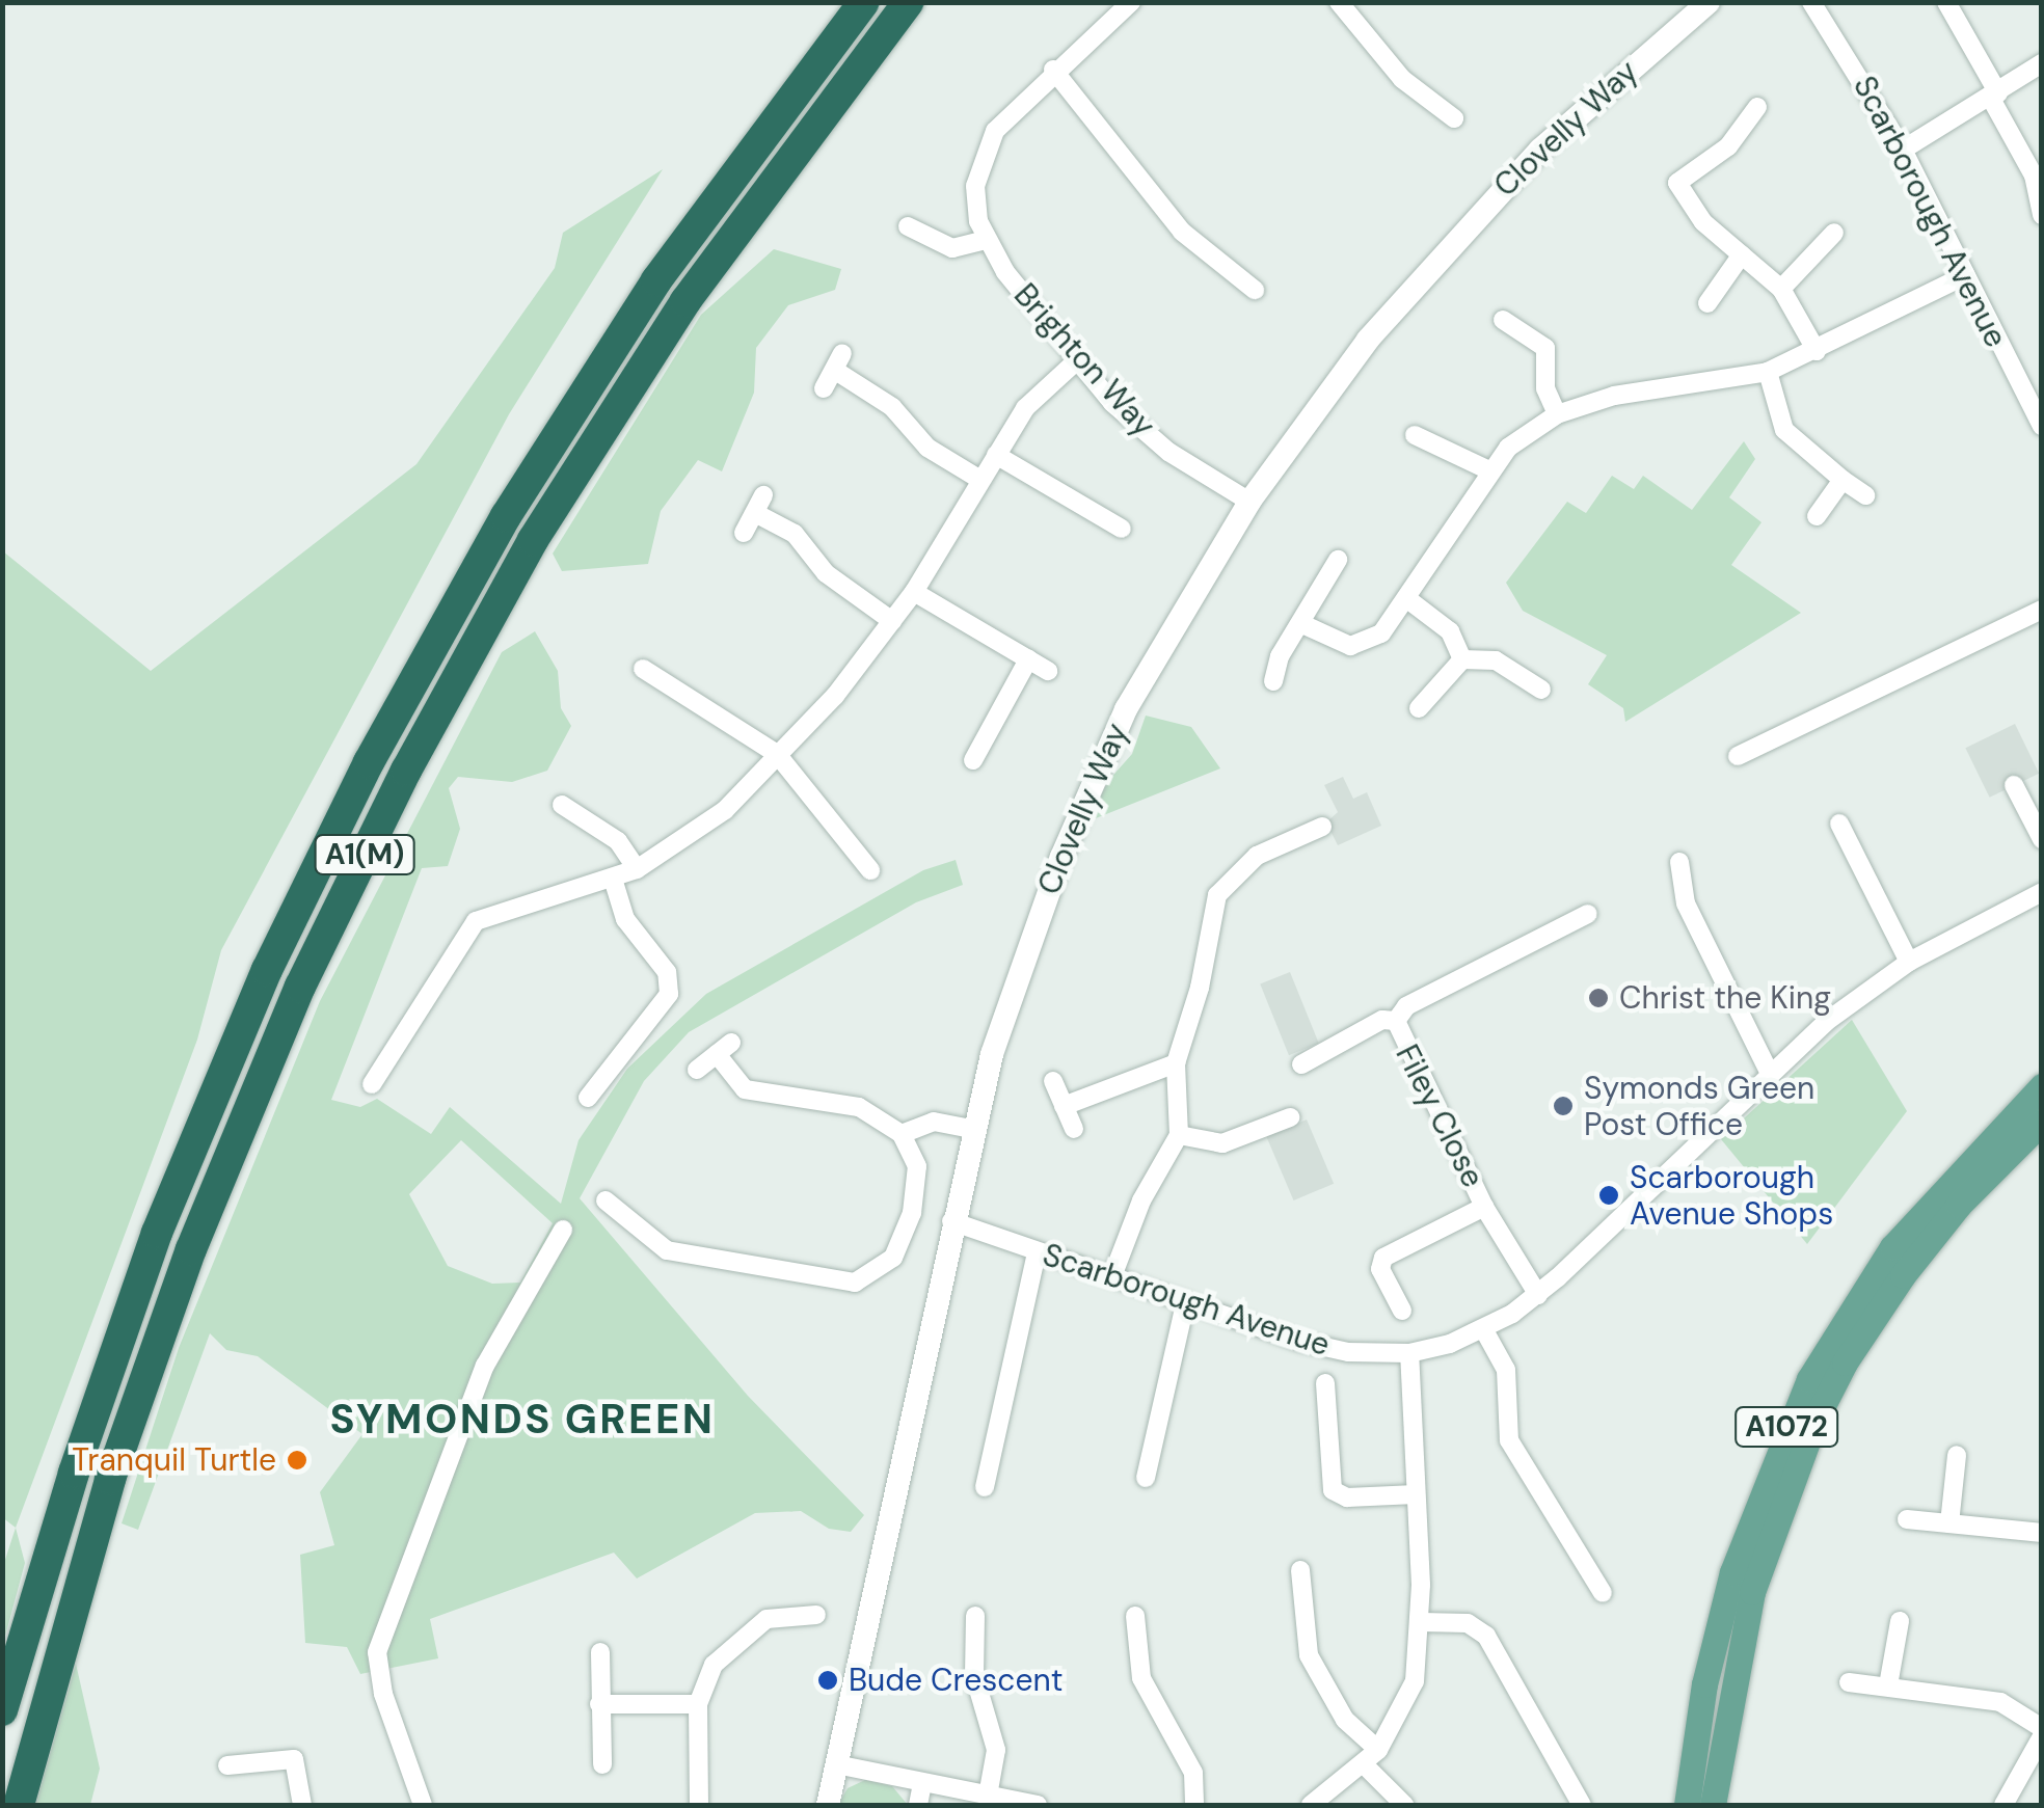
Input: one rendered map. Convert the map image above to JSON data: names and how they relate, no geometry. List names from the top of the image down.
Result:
{
  "streets": {
    "highway": ["A1(M)"],
    "main road": ["A1072"],
    "street": [
      "Clovelly Way",
      "Scarborough Avenue",
      "Brighton Way",
      "Filey Close"
    ]
  },
  "crossings": [
    ["Clovelly Way", "Scarborough Avenue"],
    ["Clovelly Way", "Brighton Way"],
    ["Scarborough Avenue", "Filey Close"]
  ],
  "districts": ["SYMONDS GREEN"],
  "places": [
    "Christ the King",
    "Symonds Green Post Office",
    "Scarborough Avenue Shops",
    "Tranquil Turtle",
    "Bude Crescent"
  ]
}
